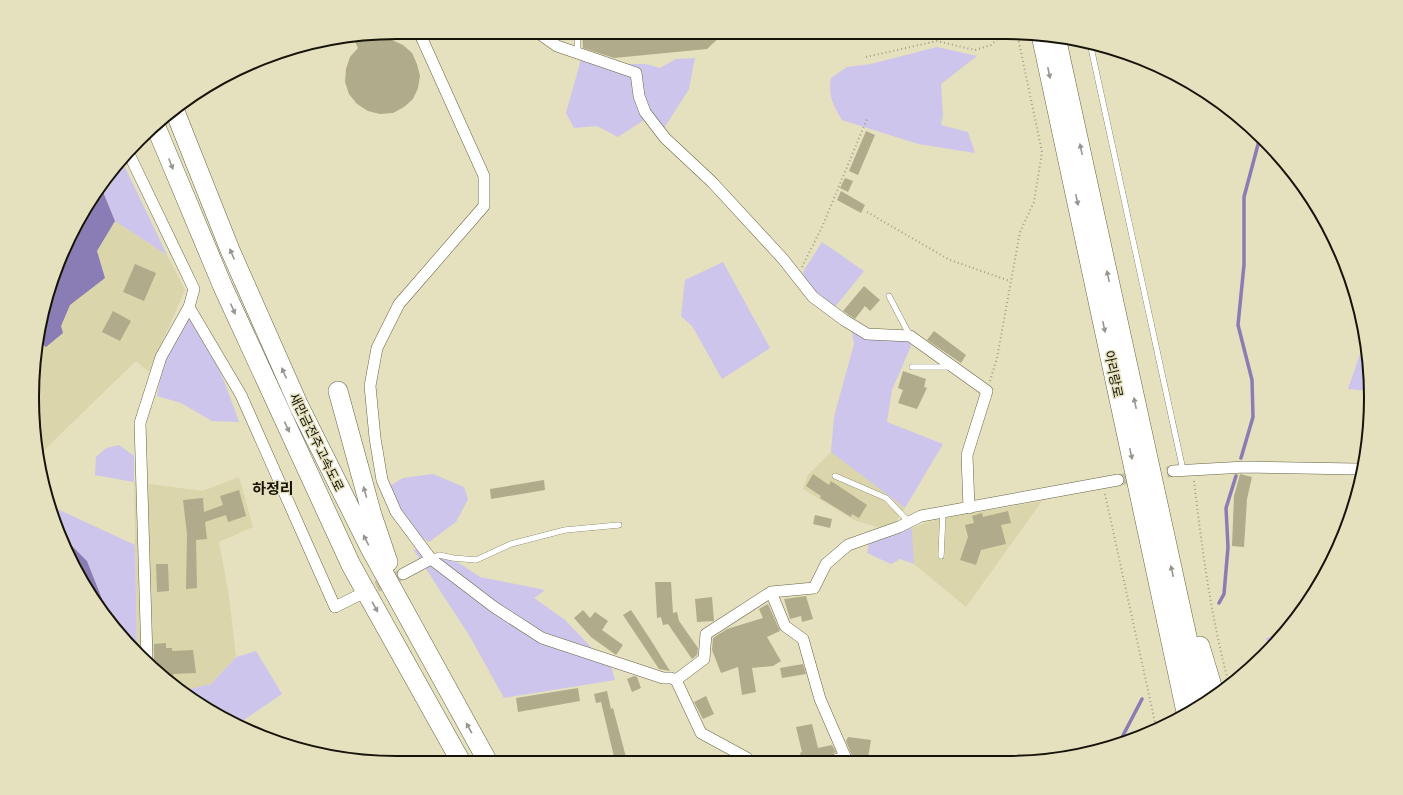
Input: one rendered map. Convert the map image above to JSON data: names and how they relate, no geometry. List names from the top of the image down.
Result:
{
  "streets": {
    "highway": ["아리랑로", "새만금전주고속도로"]
  },
  "districts": ["하정리"]
}
